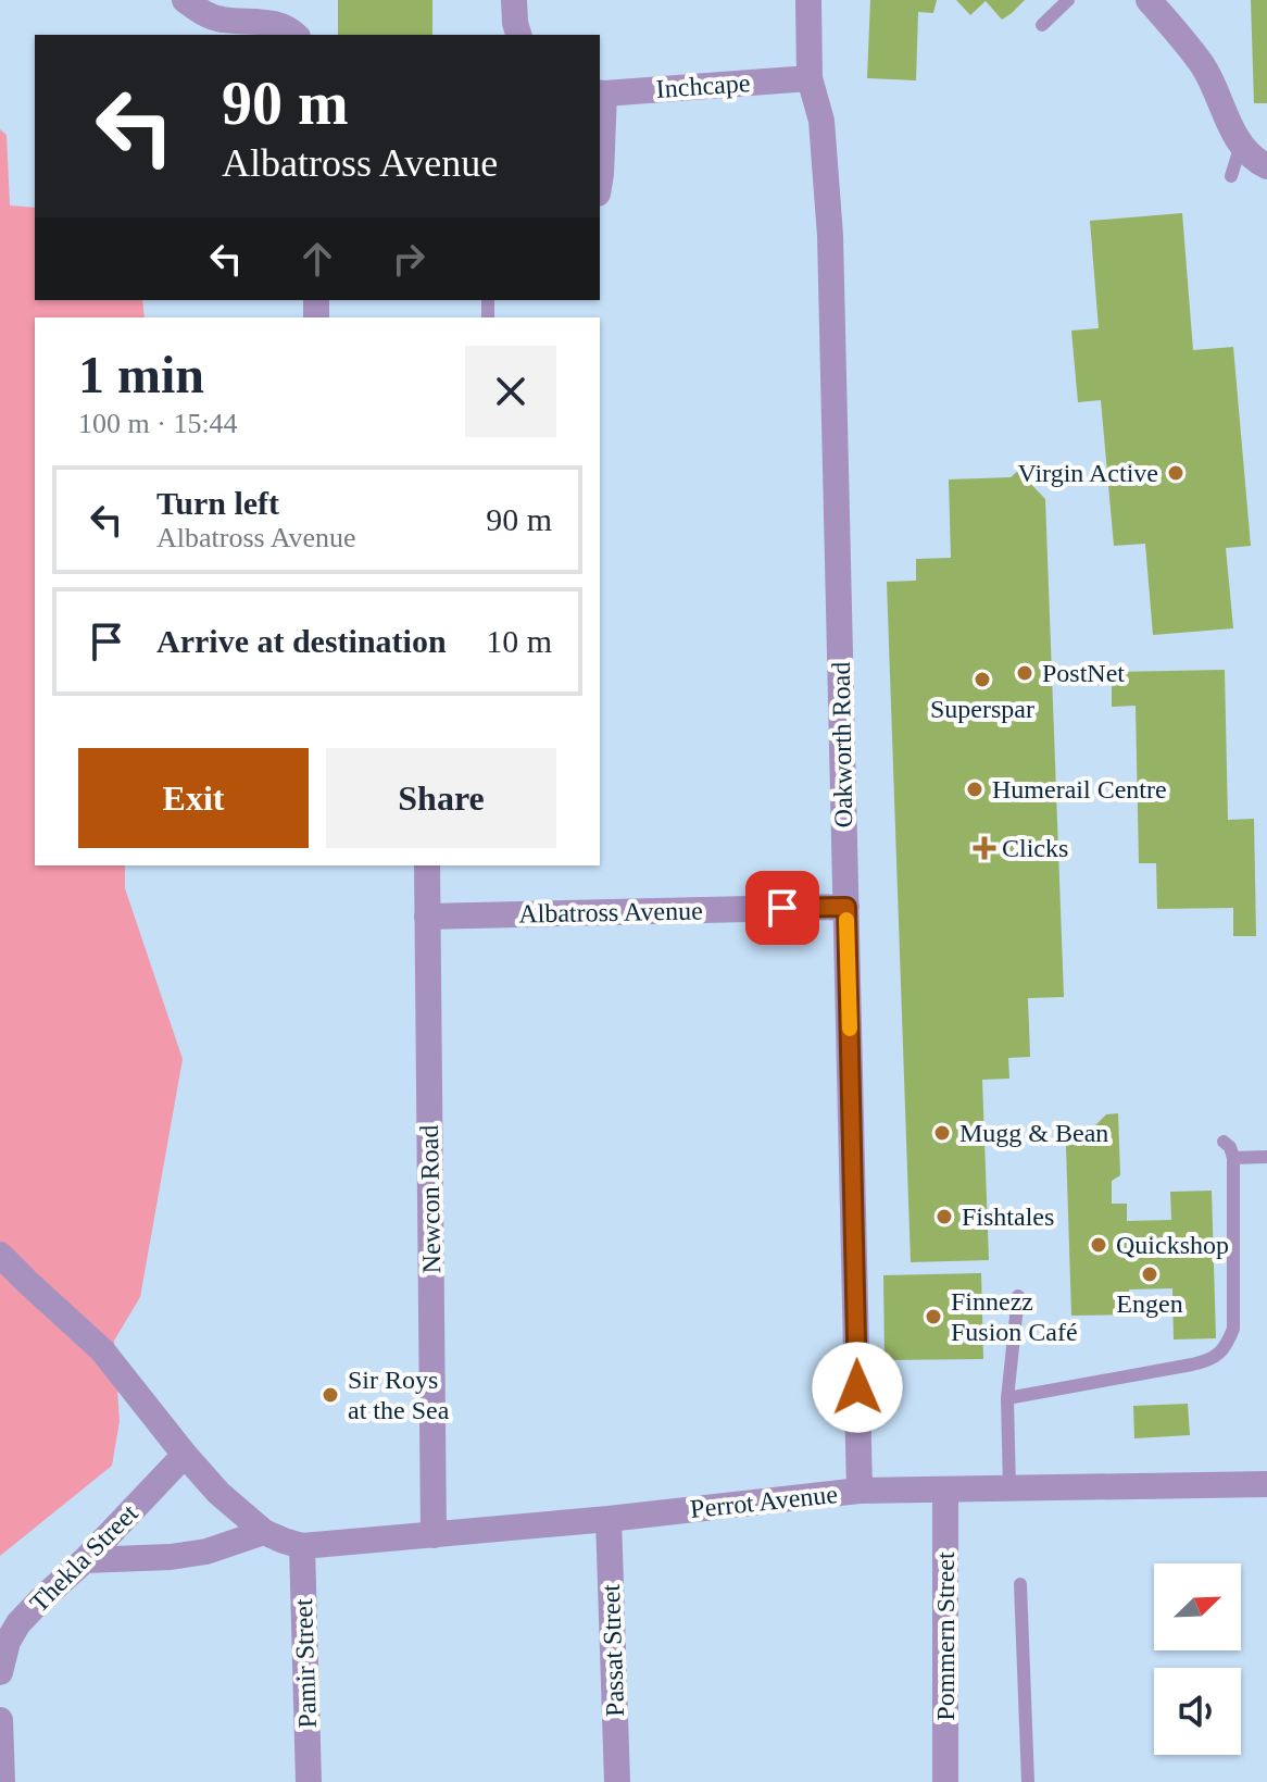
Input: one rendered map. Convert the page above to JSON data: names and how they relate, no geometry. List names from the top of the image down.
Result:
{
  "streets": {
    "street": [
      "Inchcape",
      "Oakworth Road",
      "Albatross Avenue",
      "Newcon Road",
      "Perrot Avenue",
      "Thekla Street",
      "Pommern Street",
      "Passat Street",
      "Pamir Street"
    ]
  },
  "crossings": [
    ["Inchcape", "Oakworth Road"],
    ["Oakworth Road", "Albatross Avenue"],
    ["Oakworth Road", "Perrot Avenue"],
    ["Albatross Avenue", "Newcon Road"],
    ["Newcon Road", "Perrot Avenue"],
    ["Perrot Avenue", "Thekla Street"],
    ["Perrot Avenue", "Pommern Street"],
    ["Perrot Avenue", "Passat Street"],
    ["Perrot Avenue", "Pamir Street"]
  ],
  "places": {
    "other": [
      "Virgin Active",
      "PostNet",
      "Superspar",
      "Humerail Centre",
      "Mugg & Bean",
      "Fishtales",
      "Quickshop",
      "Engen",
      "Finnezz Fusion Café",
      "Sir Roys at the Sea"
    ],
    "health": ["Clicks"]
  },
  "north": "top right",
  "page": {
    "turn": ["90 m", "Albatross Avenue"],
    "heading": ["1 min", "100 m · 15:44"],
    "list": [
      {
        "name": "Turn left",
        "note": "Albatross Avenue",
        "value": "90 m"
      },
      {
        "name": "Arrive at destination",
        "value": "10 m"
      }
    ],
    "buttons": ["Exit", "Share"]
  }
}
